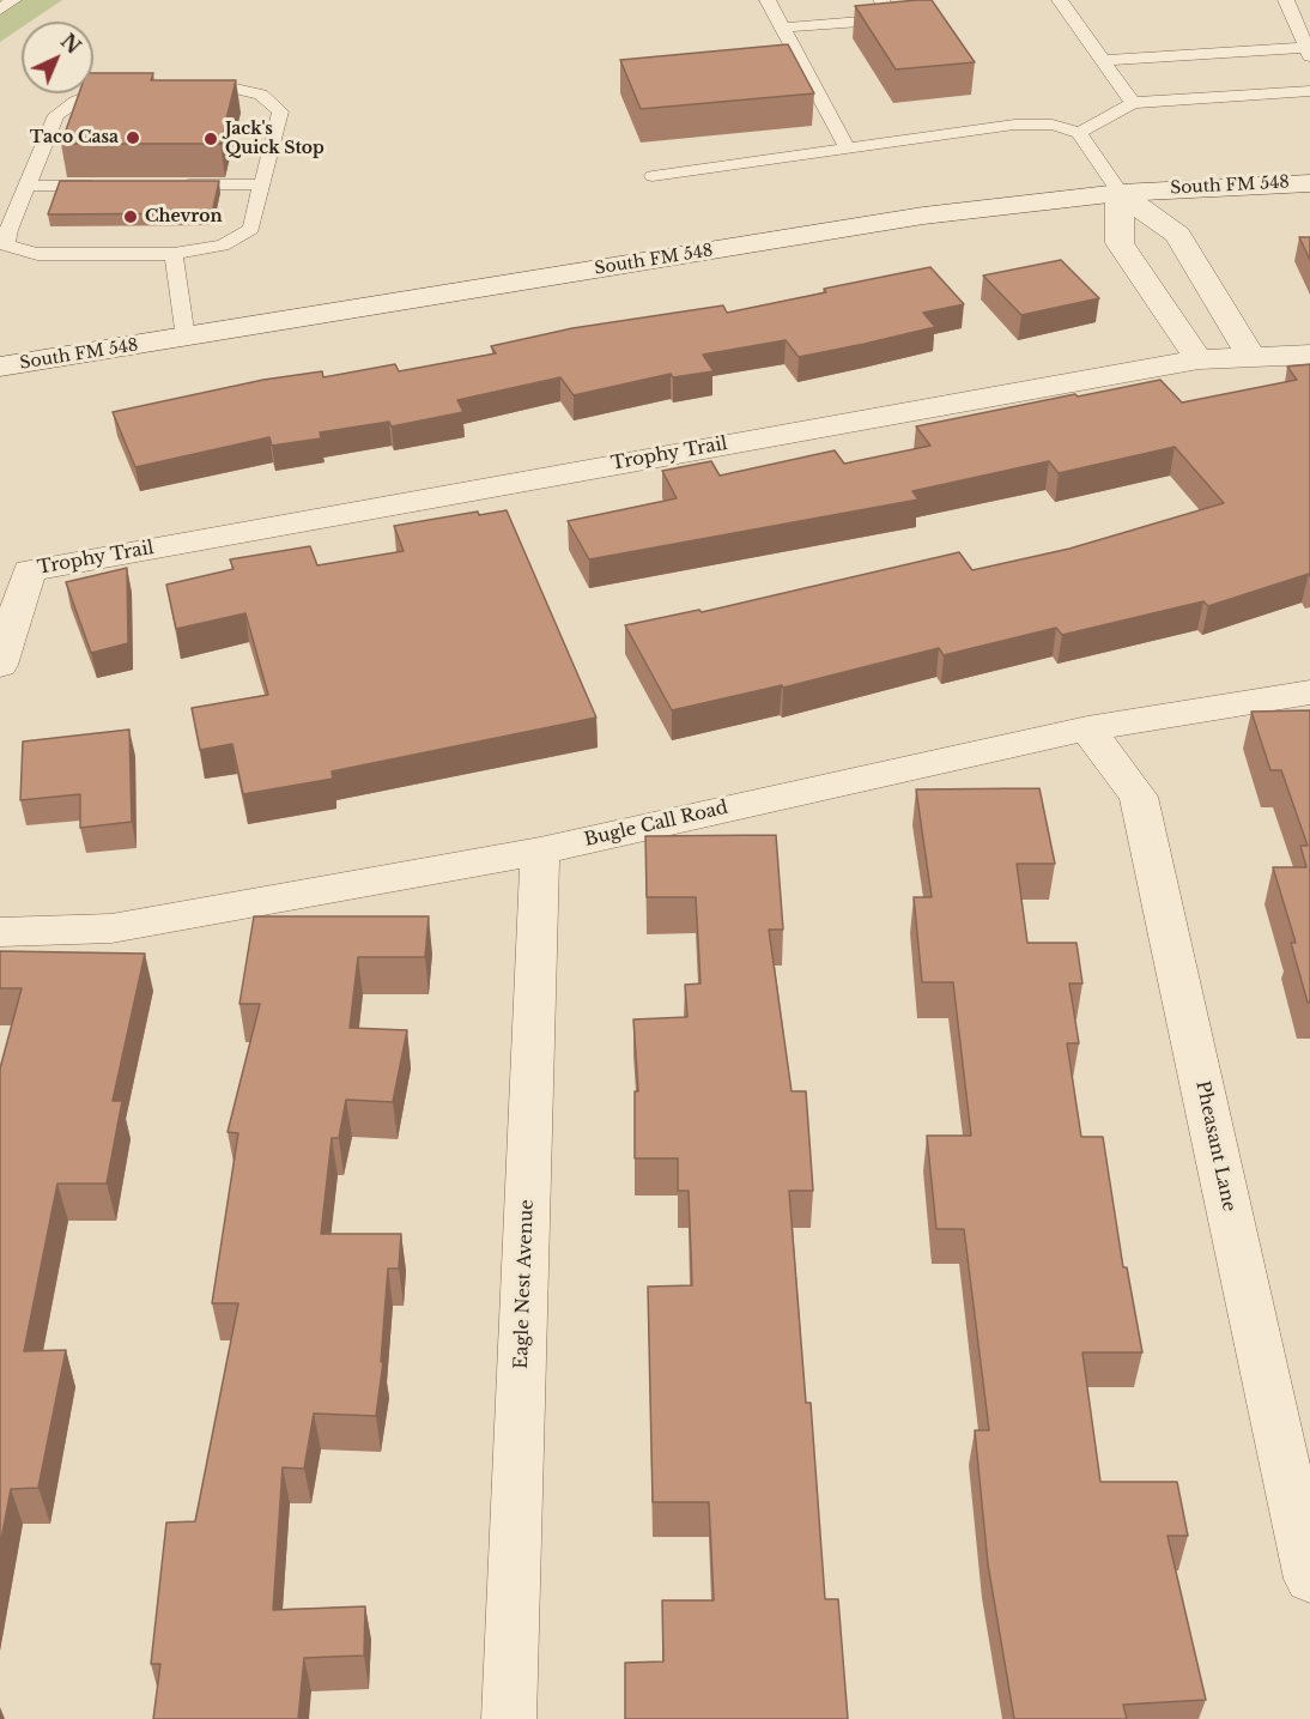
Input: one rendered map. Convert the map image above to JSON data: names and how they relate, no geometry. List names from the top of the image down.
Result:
{
  "streets": {
    "street": [
      "South FM 548",
      "Trophy Trail",
      "Bugle Call Road",
      "Pheasant Lane",
      "Eagle Nest Avenue"
    ]
  },
  "crossings": [
    ["Bugle Call Road", "Pheasant Lane"],
    ["Bugle Call Road", "Eagle Nest Avenue"]
  ],
  "places": ["Taco Casa", "Jack's Quick Stop", "Chevron"],
  "north": "top right"
}
